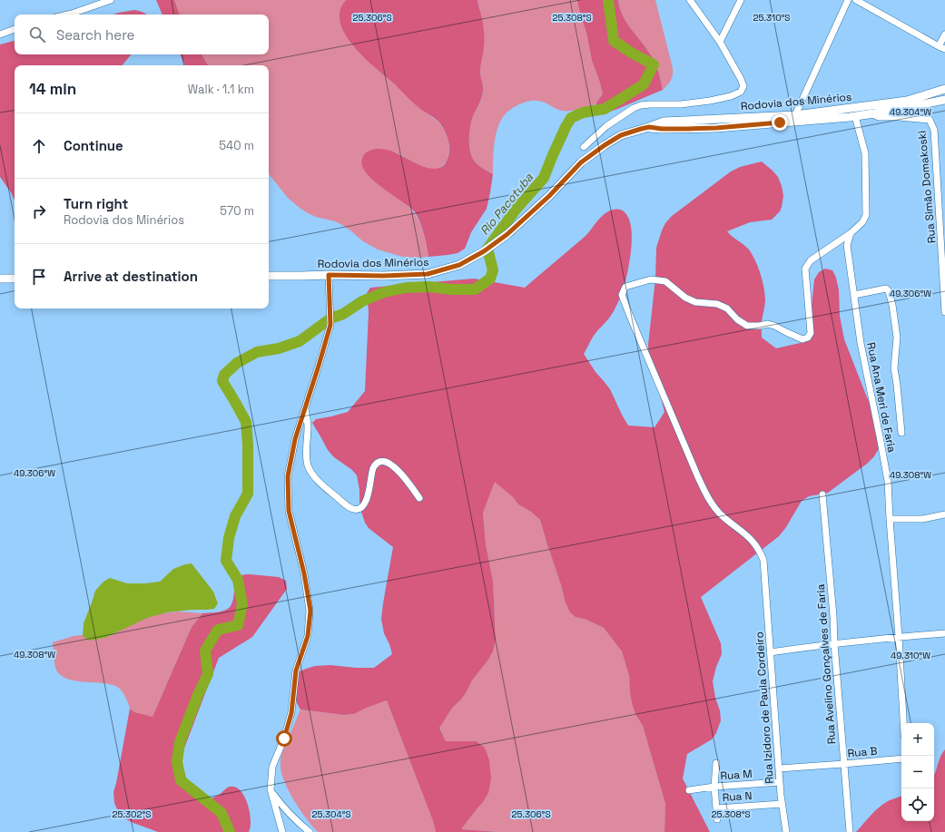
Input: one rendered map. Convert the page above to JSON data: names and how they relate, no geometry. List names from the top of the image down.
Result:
{
  "streets": {
    "main road": ["Rodovia dos Minérios"],
    "street": [
      "Rua Simão Domakoski",
      "Rua Ana Meri de Faria",
      "Rua Avelino Gonçalves de Faria",
      "Rua Izidoro de Paula Cordeiro",
      "Rua B",
      "Rua M",
      "Rua N"
    ]
  },
  "crossings": [
    ["Rodovia dos Minérios", "Rua Simão Domakoski"],
    ["Rua Ana Meri de Faria", "Rua Izidoro de Paula Cordeiro"],
    ["Rua Avelino Gonçalves de Faria", "Rua B"],
    ["Rua Izidoro de Paula Cordeiro", "Rua B"],
    ["Rua Izidoro de Paula Cordeiro", "Rua M"],
    ["Rua Izidoro de Paula Cordeiro", "Rua N"]
  ],
  "water": ["Rio Pacotuba"],
  "page": {
    "search": "Search here",
    "heading": ["14 min", "Walk · 1.1 km"],
    "list": [
      ["Continue", "540 m"],
      ["Turn right", "Rodovia dos Minérios", "570 m"],
      "Arrive at destination"
    ],
    "map_buttons": ["+", "−"]
  },
  "coordinates": [
    "25.306°S",
    "25.308°S",
    "25.310°S",
    "49.304°W",
    "49.306°W",
    "49.308°W",
    "49.310°W",
    "25.302°S",
    "25.304°S"
  ]
}
